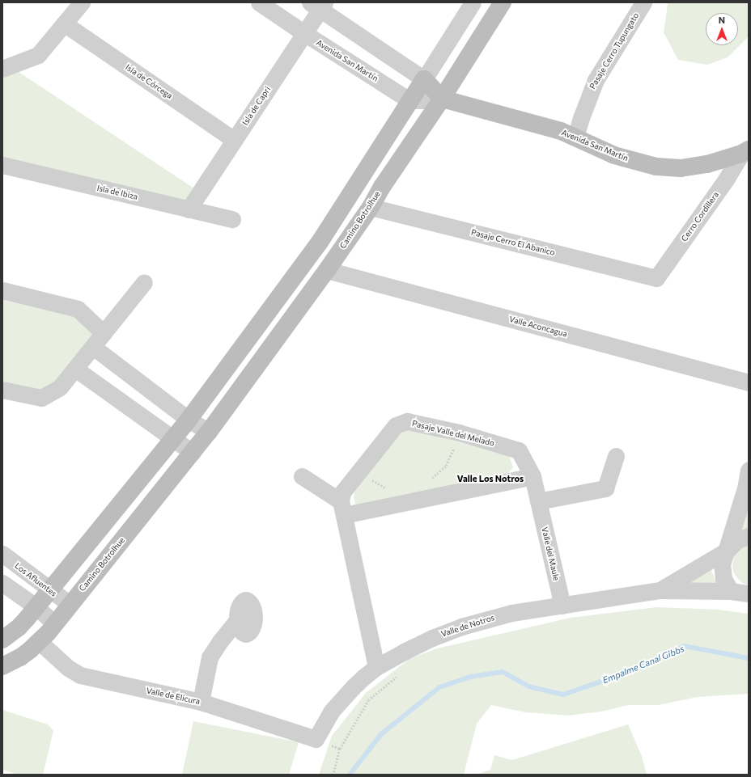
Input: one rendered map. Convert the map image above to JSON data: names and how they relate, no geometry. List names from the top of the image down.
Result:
{
  "streets": {
    "street": [
      "Pasaje Cerro Tupungato",
      "Avenida San Martín",
      "Isla de Córcega",
      "Isla de Capri",
      "Isla de Ibiza",
      "Cerro Cordillera",
      "Camino Botrolhue",
      "Pasaje Cerro El Abanico",
      "Valle Aconcagua",
      "Pasaje Valle del Melado",
      "Valle del Maule",
      "Los Afluentes",
      "Valle de Notros",
      "Valle de Elicura"
    ]
  },
  "crossings": [
    ["Pasaje Cerro Tupungato", "Avenida San Martín"],
    ["Avenida San Martín", "Isla de Capri"],
    ["Avenida San Martín", "Cerro Cordillera"],
    ["Avenida San Martín", "Camino Botrolhue"],
    ["Isla de Córcega", "Isla de Capri"],
    ["Isla de Capri", "Isla de Ibiza"],
    ["Cerro Cordillera", "Pasaje Cerro El Abanico"],
    ["Camino Botrolhue", "Pasaje Cerro El Abanico"],
    ["Camino Botrolhue", "Valle Aconcagua"],
    ["Camino Botrolhue", "Los Afluentes"],
    ["Camino Botrolhue", "Valle de Elicura"],
    ["Pasaje Valle del Melado", "Valle del Maule"],
    ["Valle del Maule", "Valle de Notros"],
    ["Valle de Notros", "Valle de Elicura"]
  ],
  "districts": ["Valle Los Notros"],
  "water": ["Empalme Canal Gibbs"],
  "north": "top"
}
